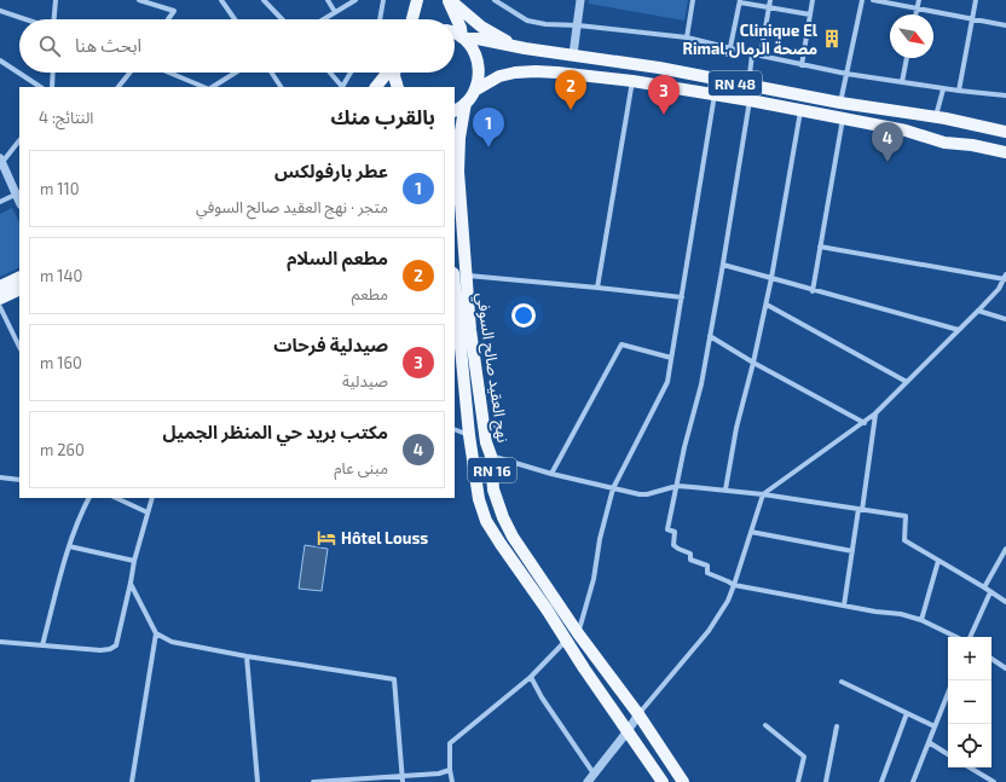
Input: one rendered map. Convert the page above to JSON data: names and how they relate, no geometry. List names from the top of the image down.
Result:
{
  "streets": {
    "main road": ["RN 48", "نهج العقيد صالح السوفي", "RN 16"]
  },
  "places": {
    "building": ["Clinique El Rimal,مصحة الرمال"],
    "hotel": ["Hôtel Louss"]
  },
  "north": "bottom right",
  "page": {
    "search": "ابحث هنا",
    "pins": [
      "2",
      "3",
      "1",
      "4"
    ],
    "heading": ["بالقرب منك", "النتائج: 4"],
    "list": [
      {
        "mark": "1",
        "name": "عطر بارفولكس",
        "note": "متجر · نهج العقيد صالح السوفي",
        "value": "110 m"
      },
      {
        "mark": "2",
        "name": "مطعم السلام",
        "note": "مطعم",
        "value": "140 m"
      },
      {
        "mark": "3",
        "name": "صيدلية فرحات",
        "note": "صيدلية",
        "value": "160 m"
      },
      {
        "mark": "4",
        "name": "مكتب بريد حي المنظر الجميل",
        "note": "مبنى عام",
        "value": "260 m"
      }
    ],
    "map_buttons": ["+", "−"]
  }
}
